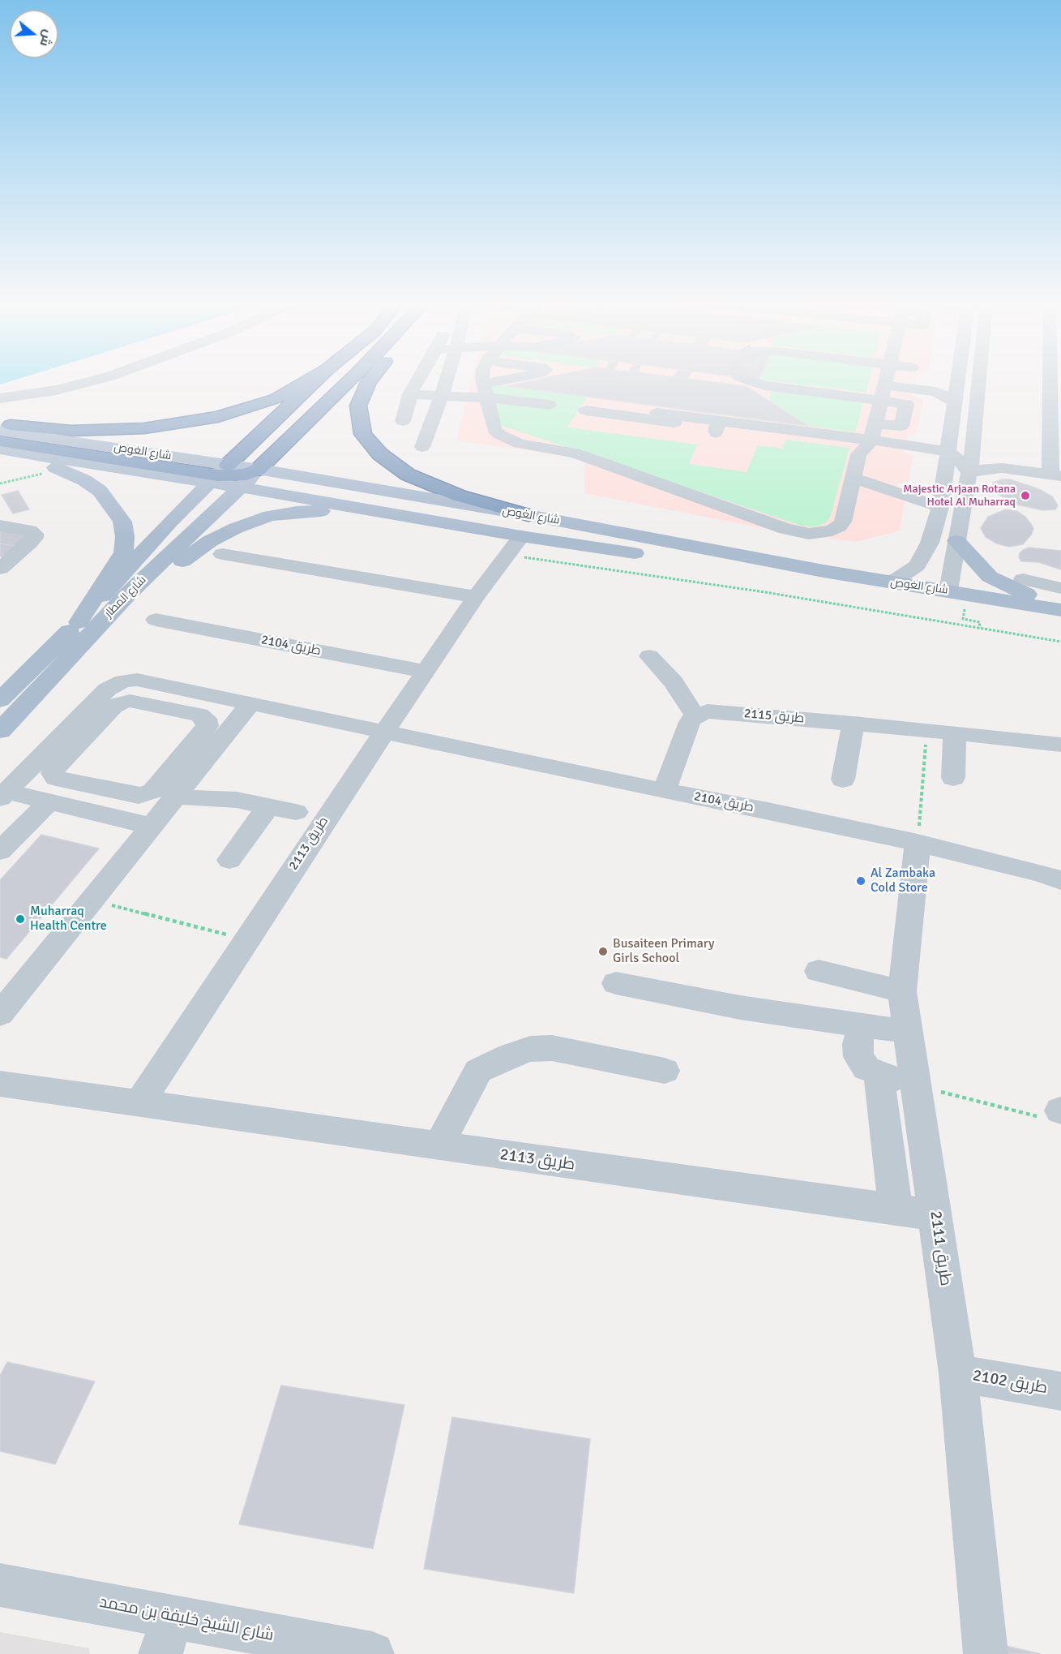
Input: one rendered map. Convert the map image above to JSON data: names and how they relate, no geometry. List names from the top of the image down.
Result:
{
  "streets": {
    "main road": ["شارع الغوص", "شارع المطار"],
    "street": [
      "طريق 2104",
      "طريق 2115",
      "طريق 2113",
      "طريق 2111",
      "طريق 2102",
      "شارع الشيخ خليفة بن محمد"
    ]
  },
  "crossings": [
    ["شارع الغوص", "شارع المطار"],
    ["طريق 2104", "طريق 2113"],
    ["طريق 2104", "طريق 2111"],
    ["طريق 2113", "طريق 2111"],
    ["طريق 2111", "طريق 2102"]
  ],
  "places": [
    "Majestic Arjaan Rotana Hotel Al Muharraq",
    "Al Zambaka Cold Store",
    "Muharraq Health Centre",
    "Busaiteen Primary Girls School"
  ],
  "north": "right"
}
